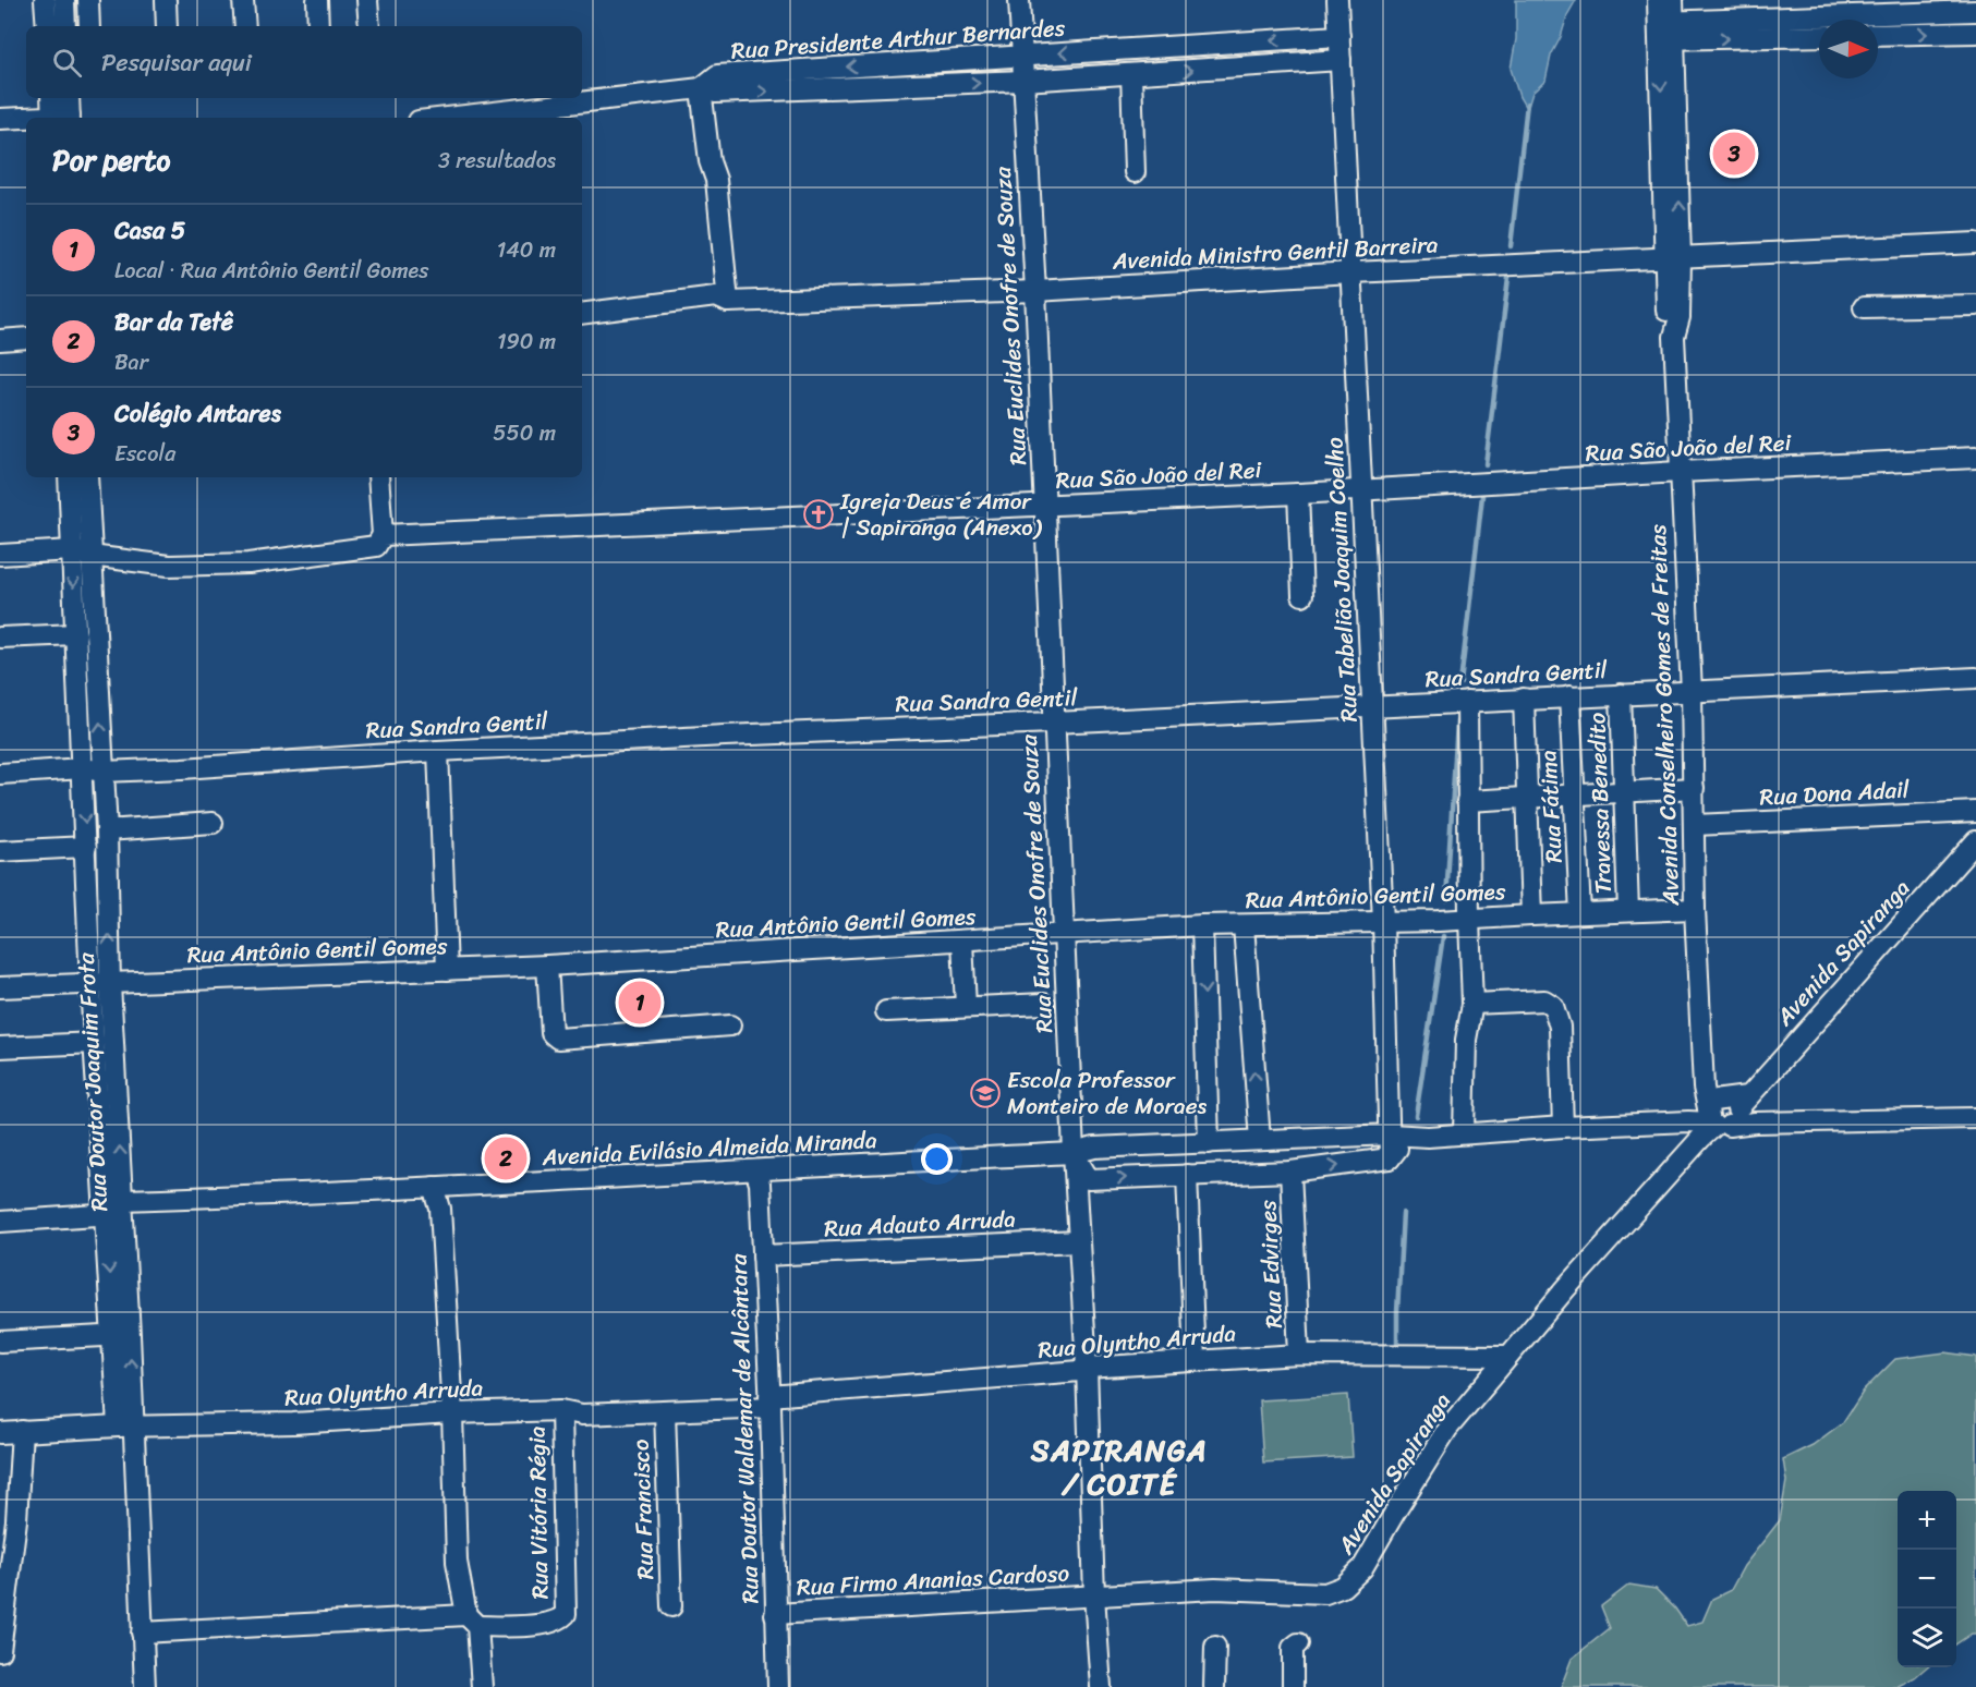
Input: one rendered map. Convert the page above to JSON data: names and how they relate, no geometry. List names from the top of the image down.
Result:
{
  "streets": {
    "street": [
      "Rua Presidente Arthur Bernardes",
      "Avenida Ministro Gentil Barreira",
      "Rua Euclides Onofre de Souza",
      "Rua São João del Rei",
      "Rua Tabelião Joaquim Coelho",
      "Rua Sandra Gentil",
      "Avenida Conselheiro Gomes de Freitas",
      "Rua Dona Adail",
      "Travessa Benedito",
      "Rua Fátima",
      "Rua Antônio Gentil Gomes",
      "Avenida Sapiranga",
      "Rua Doutor Joaquim Frota",
      "Avenida Evilásio Almeida Miranda",
      "Rua Adauto Arruda",
      "Rua Edvirges",
      "Rua Olyntho Arruda",
      "Rua Doutor Waldemar de Alcântara",
      "Rua Francisco",
      "Rua Vitória Régia",
      "Rua Firmo Ananias Cardoso"
    ]
  },
  "crossings": [
    ["Rua Presidente Arthur Bernardes", "Rua Euclides Onofre de Souza"],
    ["Rua Presidente Arthur Bernardes", "Rua Tabelião Joaquim Coelho"],
    ["Avenida Ministro Gentil Barreira", "Rua Euclides Onofre de Souza"],
    ["Avenida Ministro Gentil Barreira", "Rua Tabelião Joaquim Coelho"],
    ["Avenida Ministro Gentil Barreira", "Avenida Conselheiro Gomes de Freitas"],
    ["Rua Euclides Onofre de Souza", "Rua São João del Rei"],
    ["Rua Euclides Onofre de Souza", "Rua Sandra Gentil"],
    ["Rua Euclides Onofre de Souza", "Rua Antônio Gentil Gomes"],
    ["Rua Euclides Onofre de Souza", "Avenida Sapiranga"],
    ["Rua Euclides Onofre de Souza", "Avenida Evilásio Almeida Miranda"],
    ["Rua Euclides Onofre de Souza", "Rua Adauto Arruda"],
    ["Rua Euclides Onofre de Souza", "Rua Olyntho Arruda"],
    ["Rua Euclides Onofre de Souza", "Rua Firmo Ananias Cardoso"],
    ["Rua São João del Rei", "Rua Tabelião Joaquim Coelho"],
    ["Rua São João del Rei", "Avenida Conselheiro Gomes de Freitas"],
    ["Rua São João del Rei", "Rua Doutor Joaquim Frota"],
    ["Rua Tabelião Joaquim Coelho", "Rua Sandra Gentil"],
    ["Rua Tabelião Joaquim Coelho", "Rua Antônio Gentil Gomes"],
    ["Rua Tabelião Joaquim Coelho", "Avenida Evilásio Almeida Miranda"],
    ["Rua Sandra Gentil", "Avenida Conselheiro Gomes de Freitas"],
    ["Rua Sandra Gentil", "Travessa Benedito"],
    ["Rua Sandra Gentil", "Rua Fátima"],
    ["Rua Sandra Gentil", "Rua Doutor Joaquim Frota"],
    ["Avenida Conselheiro Gomes de Freitas", "Rua Dona Adail"],
    ["Avenida Conselheiro Gomes de Freitas", "Rua Antônio Gentil Gomes"],
    ["Avenida Conselheiro Gomes de Freitas", "Avenida Sapiranga"],
    ["Avenida Conselheiro Gomes de Freitas", "Avenida Evilásio Almeida Miranda"],
    ["Travessa Benedito", "Rua Antônio Gentil Gomes"],
    ["Rua Fátima", "Rua Antônio Gentil Gomes"],
    ["Rua Antônio Gentil Gomes", "Rua Doutor Joaquim Frota"],
    ["Avenida Sapiranga", "Avenida Evilásio Almeida Miranda"],
    ["Avenida Sapiranga", "Rua Olyntho Arruda"],
    ["Avenida Sapiranga", "Rua Firmo Ananias Cardoso"],
    ["Rua Doutor Joaquim Frota", "Avenida Evilásio Almeida Miranda"],
    ["Rua Doutor Joaquim Frota", "Rua Olyntho Arruda"],
    ["Avenida Evilásio Almeida Miranda", "Rua Edvirges"],
    ["Avenida Evilásio Almeida Miranda", "Rua Doutor Waldemar de Alcântara"],
    ["Rua Adauto Arruda", "Rua Doutor Waldemar de Alcântara"],
    ["Rua Edvirges", "Rua Olyntho Arruda"],
    ["Rua Olyntho Arruda", "Rua Doutor Waldemar de Alcântara"],
    ["Rua Olyntho Arruda", "Rua Francisco"],
    ["Rua Olyntho Arruda", "Rua Vitória Régia"],
    ["Rua Doutor Waldemar de Alcântara", "Rua Firmo Ananias Cardoso"]
  ],
  "districts": ["SAPIRANGA / COITÉ"],
  "places": {
    "church": ["Igreja Deus é Amor | Sapiranga (Anexo)"],
    "school or university": ["Escola Professor Monteiro de Moraes"]
  },
  "north": "right",
  "page": {
    "search": "Pesquisar aqui",
    "heading": ["Por perto", "3 resultados"],
    "pins": ["3", "1", "2"],
    "list": [
      {
        "mark": "1",
        "name": "Casa 5",
        "note": "Local · Rua Antônio Gentil Gomes",
        "value": "140 m"
      },
      {
        "mark": "2",
        "name": "Bar da Tetê",
        "note": "Bar",
        "value": "190 m"
      },
      {
        "mark": "3",
        "name": "Colégio Antares",
        "note": "Escola",
        "value": "550 m"
      }
    ],
    "map_buttons": ["+", "−"]
  }
}
